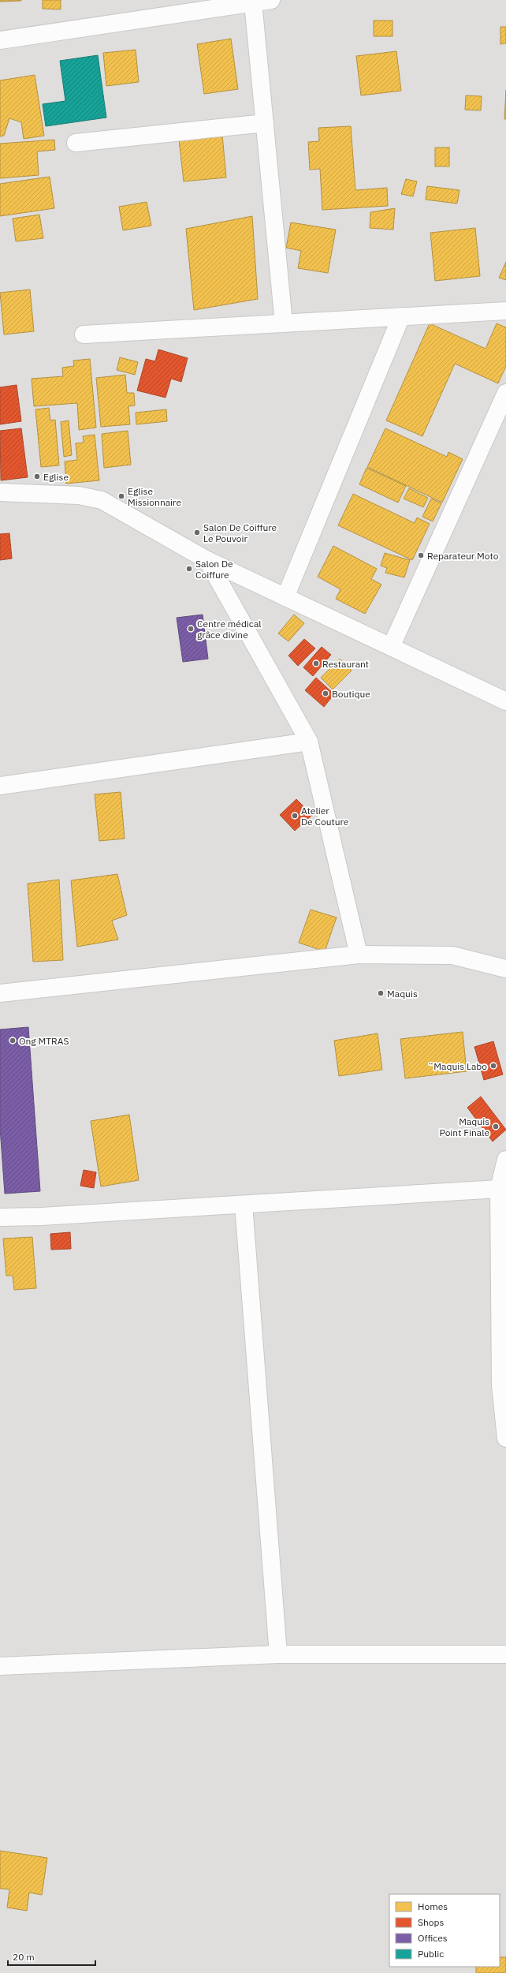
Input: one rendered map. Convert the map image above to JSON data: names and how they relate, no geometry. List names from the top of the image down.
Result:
{
  "places": [
    "Eglise",
    "Eglise Missionnaire",
    "Salon De Coiffure Le Pouvoir",
    "Reparateur Moto",
    "Salon De Coiffure",
    "Centre médical grâce divine",
    "Restaurant",
    "Boutique",
    "Atelier De Couture",
    "Maquis",
    "Ong MTRAS",
    "¨Maquis Labo",
    "Maquis Point Finale"
  ],
  "legend": [
    "Homes",
    "Shops",
    "Offices",
    "Public"
  ],
  "scale_bar": "20 m"
}
